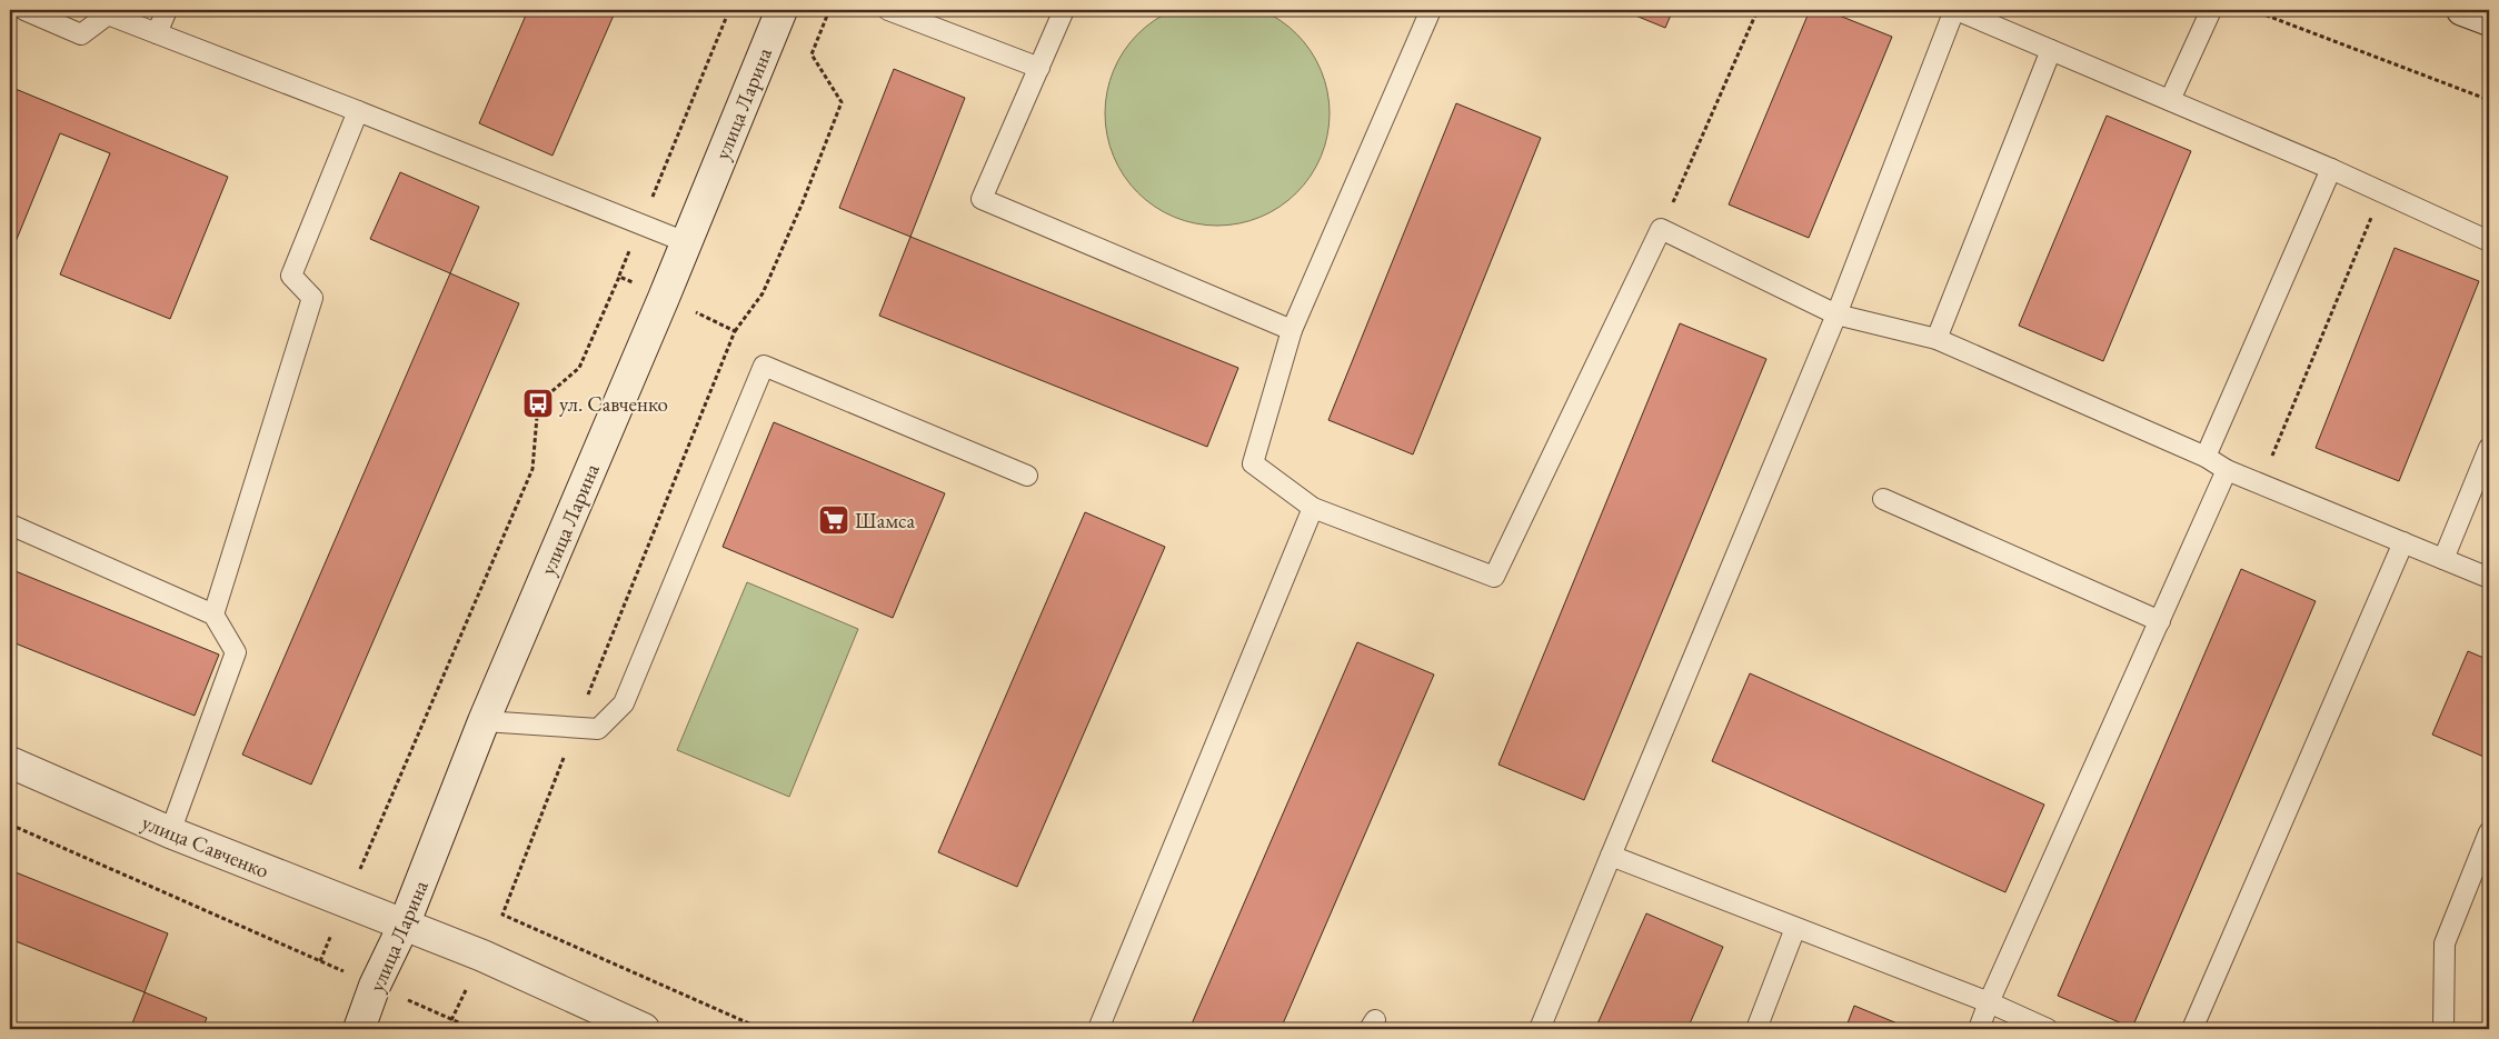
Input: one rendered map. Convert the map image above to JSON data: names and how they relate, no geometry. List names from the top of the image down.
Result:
{
  "streets": {
    "main road": ["улица Ларина", "улица Савченко"]
  },
  "crossings": [
    ["улица Ларина", "улица Савченко"]
  ],
  "places": {
    "bus stop": ["ул. Савченко"],
    "supermarket": ["Шамса"]
  }
}
